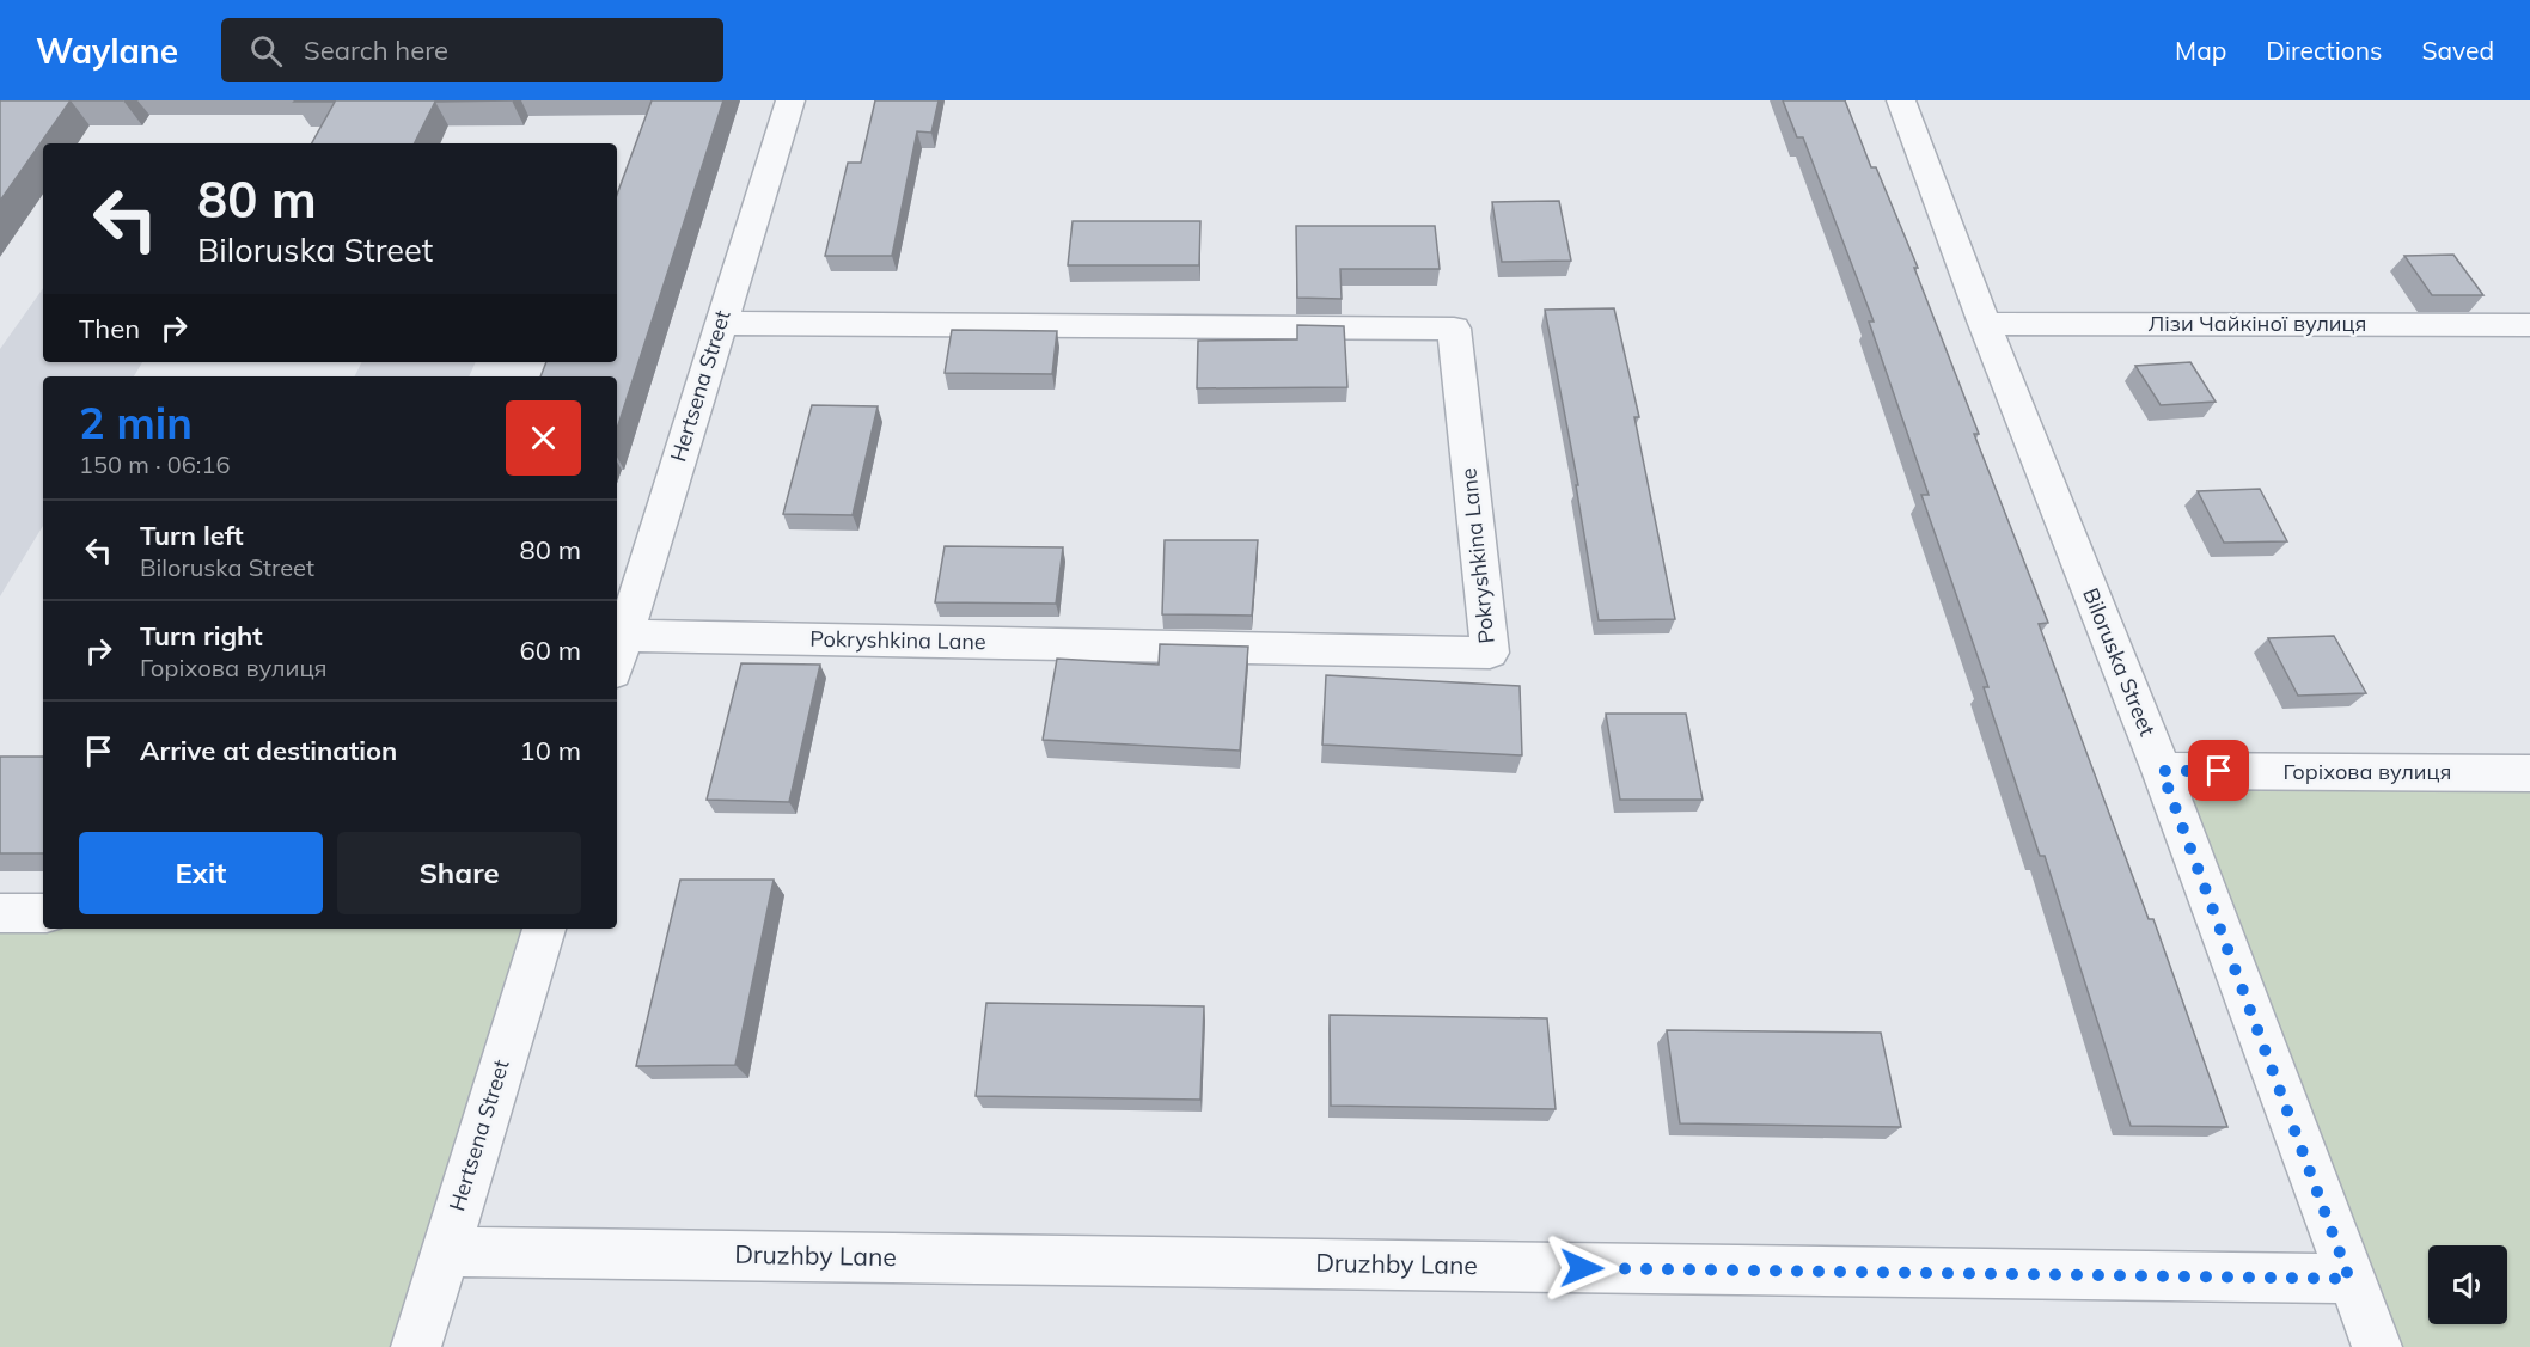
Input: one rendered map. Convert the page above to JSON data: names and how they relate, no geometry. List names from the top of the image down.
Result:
{
  "streets": {
    "street": [
      "Лізи Чайкіної вулиця",
      "Hertsena Street",
      "Pokryshkina Lane",
      "Biloruska Street",
      "Горіхова вулиця",
      "Druzhby Lane"
    ]
  },
  "crossings": [
    ["Лізи Чайкіної вулиця", "Biloruska Street"],
    ["Hertsena Street", "Pokryshkina Lane"],
    ["Hertsena Street", "Druzhby Lane"],
    ["Biloruska Street", "Горіхова вулиця"],
    ["Biloruska Street", "Druzhby Lane"]
  ],
  "page": {
    "header": "Waylane",
    "search": "Search here",
    "nav": ["Map", "Directions", "Saved"],
    "turn": ["80 m", "Biloruska Street"],
    "then": "Then",
    "heading": ["2 min", "150 m · 06:16"],
    "list": [
      {
        "name": "Turn left",
        "note": "Biloruska Street",
        "value": "80 m"
      },
      {
        "name": "Turn right",
        "note": "Горіхова вулиця",
        "value": "60 m"
      },
      {
        "name": "Arrive at destination",
        "value": "10 m"
      }
    ],
    "buttons": ["Exit", "Share"]
  }
}
